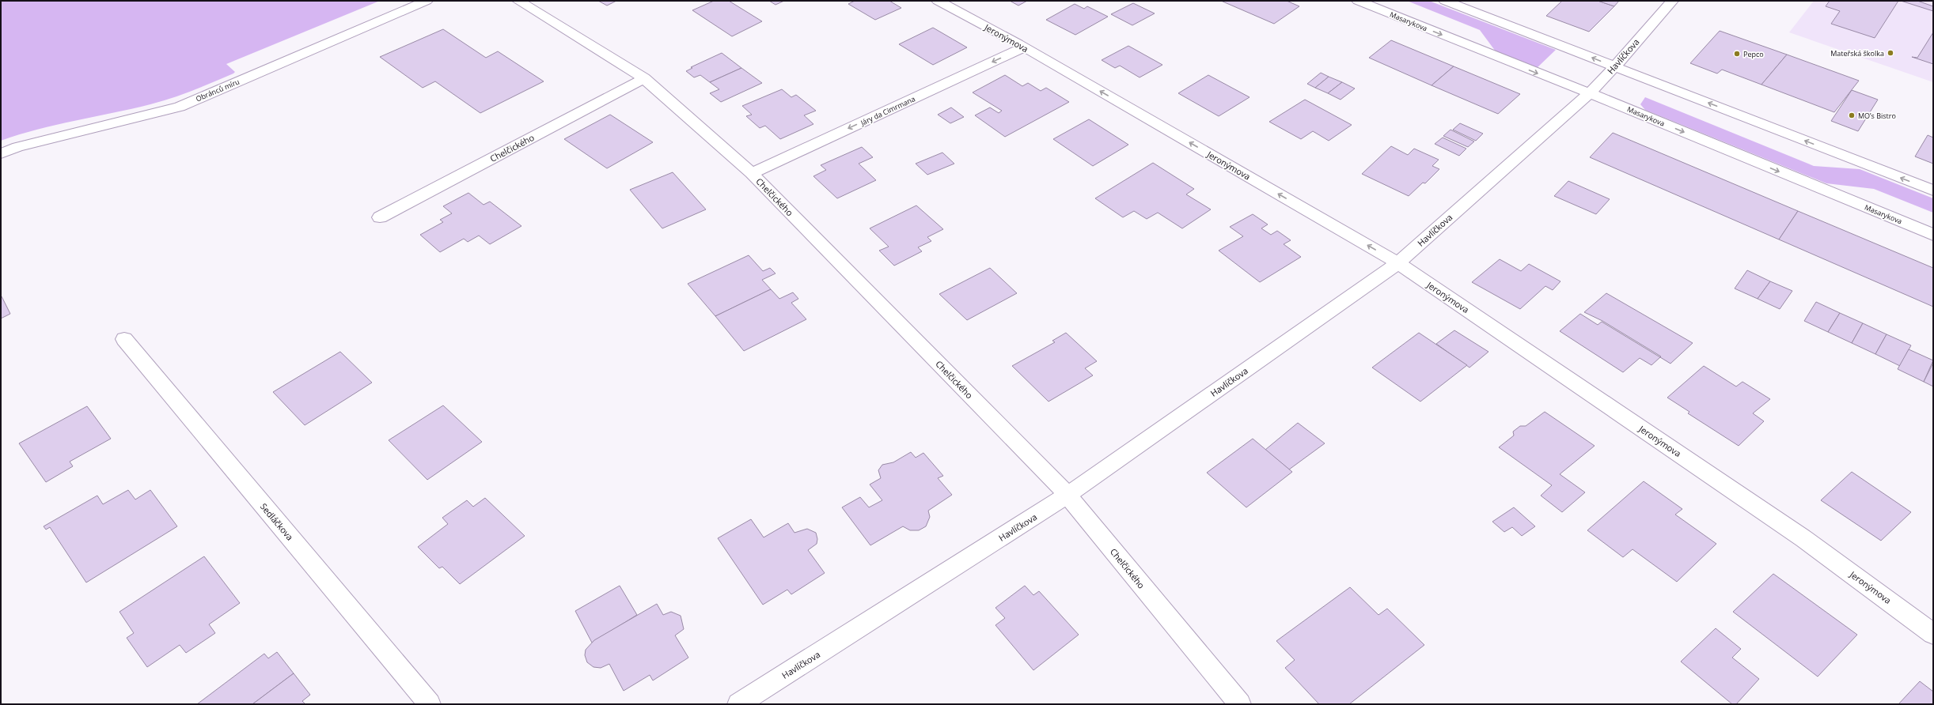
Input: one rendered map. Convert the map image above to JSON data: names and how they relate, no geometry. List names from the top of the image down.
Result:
{
  "streets": {
    "street": [
      "Masarykova",
      "Jeronýmova",
      "Havlíčkova",
      "Obránců míru",
      "Járy da Cimrmana",
      "Chelčického",
      "Sedláčkova"
    ]
  },
  "crossings": [
    ["Masarykova", "Havlíčkova"],
    ["Jeronýmova", "Havlíčkova"],
    ["Jeronýmova", "Járy da Cimrmana"],
    ["Havlíčkova", "Chelčického"],
    ["Járy da Cimrmana", "Chelčického"]
  ],
  "one_way": ["Jeronýmova", "Járy da Cimrmana"],
  "places": ["Mateřská školka", "Pepco", "MO’s Bistro"]
}
